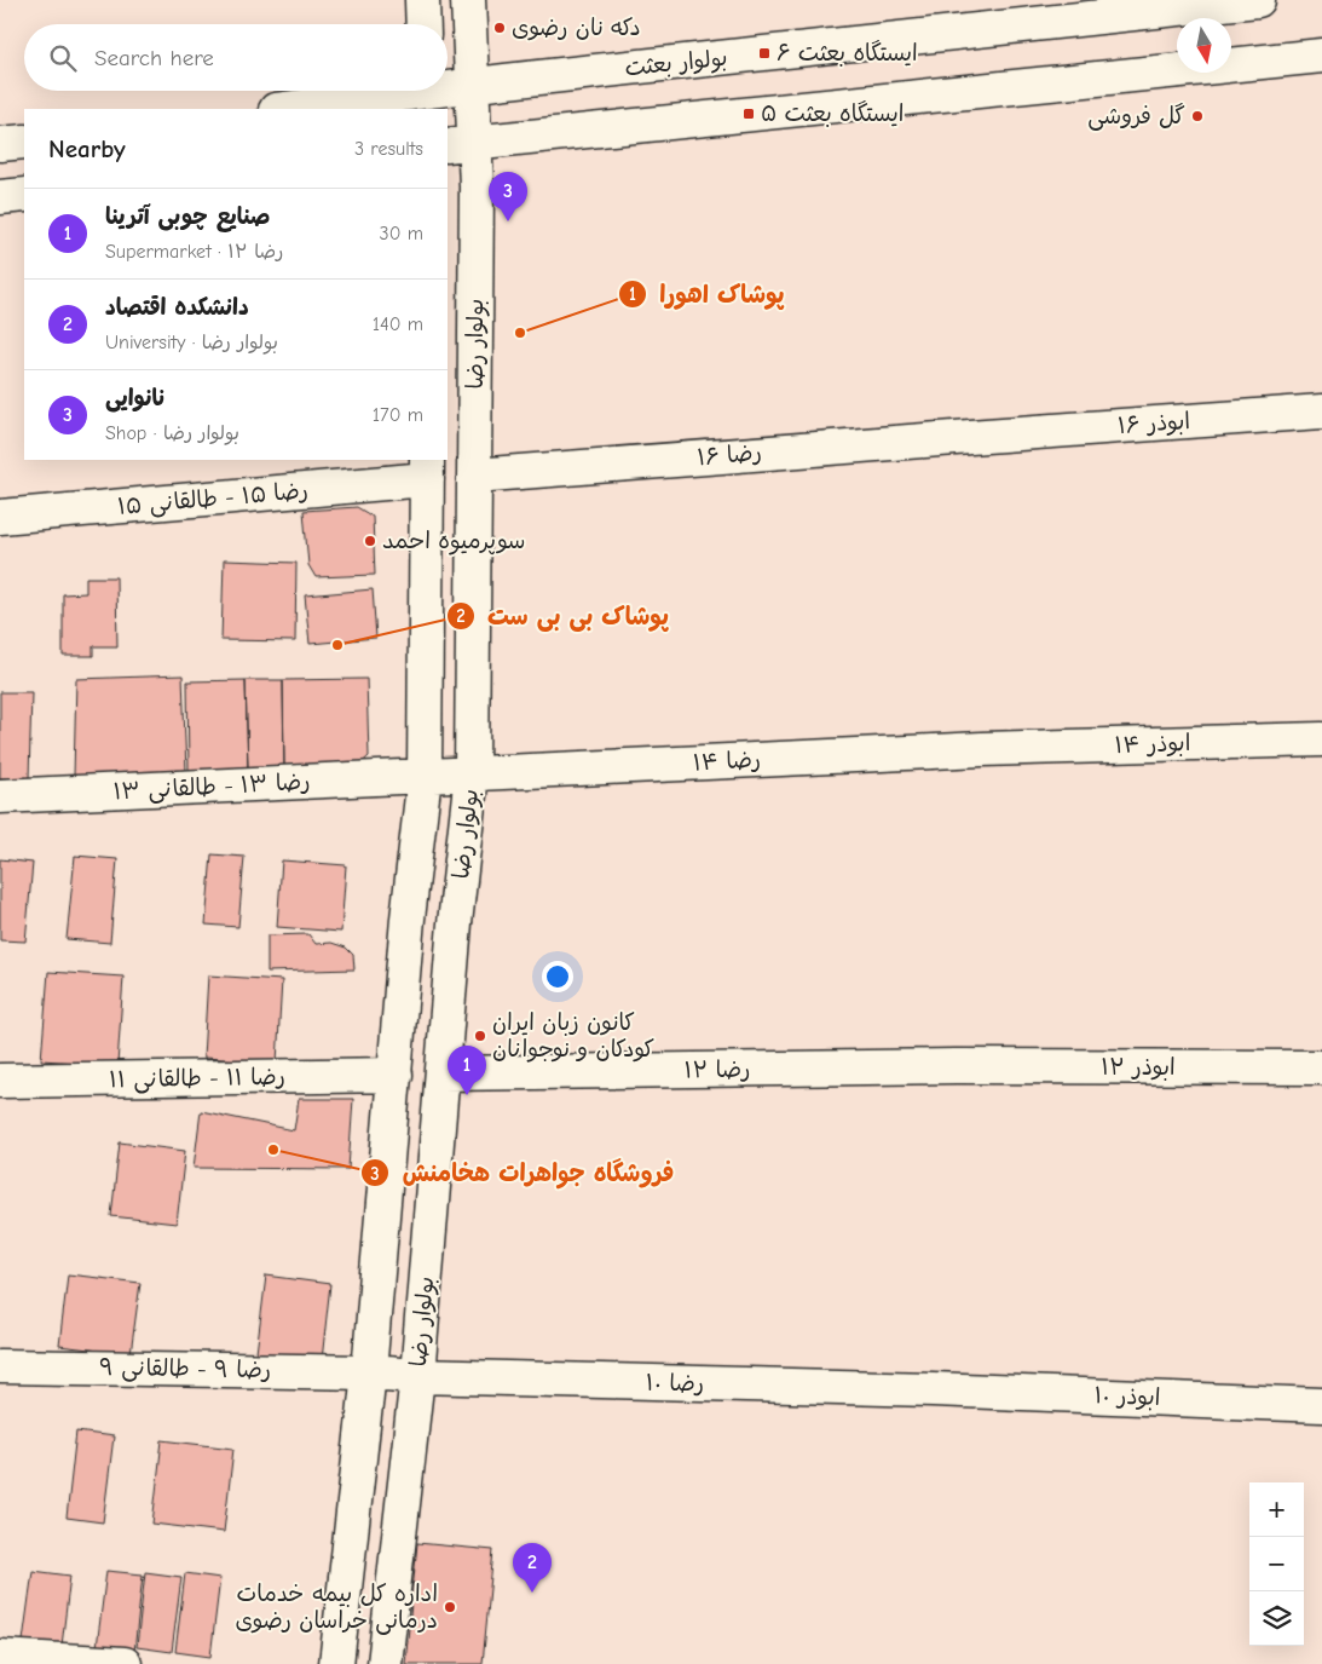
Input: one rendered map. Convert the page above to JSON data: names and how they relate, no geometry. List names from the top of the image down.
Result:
{
  "streets": {
    "street": [
      "بولوار بعثت",
      "بولوار رضا",
      "ابوذر ۱۶",
      "رضا ۱۶",
      "رضا ۱۵ - طالقانی ۱۵",
      "ابوذر ۱۴",
      "رضا ۱۴",
      "رضا ۱۳ - طالقانی ۱۳",
      "ابوذر ۱۲",
      "رضا ۱۲",
      "رضا ۱۱ - طالقانی ۱۱",
      "رضا ۹ - طالقانی ۹",
      "رضا ۱۰",
      "ابوذر ۱۰"
    ]
  },
  "crossings": [
    ["بولوار بعثت", "بولوار رضا"],
    ["بولوار رضا", "رضا ۱۶"],
    ["بولوار رضا", "رضا ۱۵ - طالقانی ۱۵"],
    ["بولوار رضا", "رضا ۱۴"],
    ["بولوار رضا", "رضا ۱۳ - طالقانی ۱۳"],
    ["بولوار رضا", "رضا ۱۲"],
    ["بولوار رضا", "رضا ۱۱ - طالقانی ۱۱"],
    ["بولوار رضا", "رضا ۹ - طالقانی ۹"],
    ["بولوار رضا", "رضا ۱۰"],
    ["ابوذر ۱۶", "رضا ۱۶"],
    ["ابوذر ۱۴", "رضا ۱۴"],
    ["رضا ۱۴", "رضا ۱۳ - طالقانی ۱۳"],
    ["ابوذر ۱۲", "رضا ۱۲"],
    ["رضا ۹ - طالقانی ۹", "رضا ۱۰"],
    ["رضا ۱۰", "ابوذر ۱۰"]
  ],
  "places": {
    "other": [
      "دکه نان رضوی",
      "گل فروشی",
      "پوشاک اهورا",
      "سوپرمیوه احمد",
      "پوشاک بی بی ست",
      "کانون زبان ایران کودکان و نوجوانان",
      "فروشگاه جواهرات هخامنش",
      "اداره کل بیمه خدمات درمانی خراسان رضوی"
    ],
    "transit": ["ایستگاه بعثت ۶", "ایستگاه بعثت ۵"]
  },
  "north": "bottom",
  "page": {
    "search": "Search here",
    "heading": ["Nearby", "3 results"],
    "pins": ["3", "1", "2"],
    "list": [
      {
        "mark": "1",
        "name": "صنایع چوبی آترینا",
        "note": "Supermarket · رضا ۱۲",
        "value": "30 m"
      },
      {
        "mark": "2",
        "name": "دانشکده اقتصاد",
        "note": "University · بولوار رضا",
        "value": "140 m"
      },
      {
        "mark": "3",
        "name": "نانوایی",
        "note": "Shop · بولوار رضا",
        "value": "170 m"
      }
    ],
    "map_buttons": ["+", "−"]
  }
}
